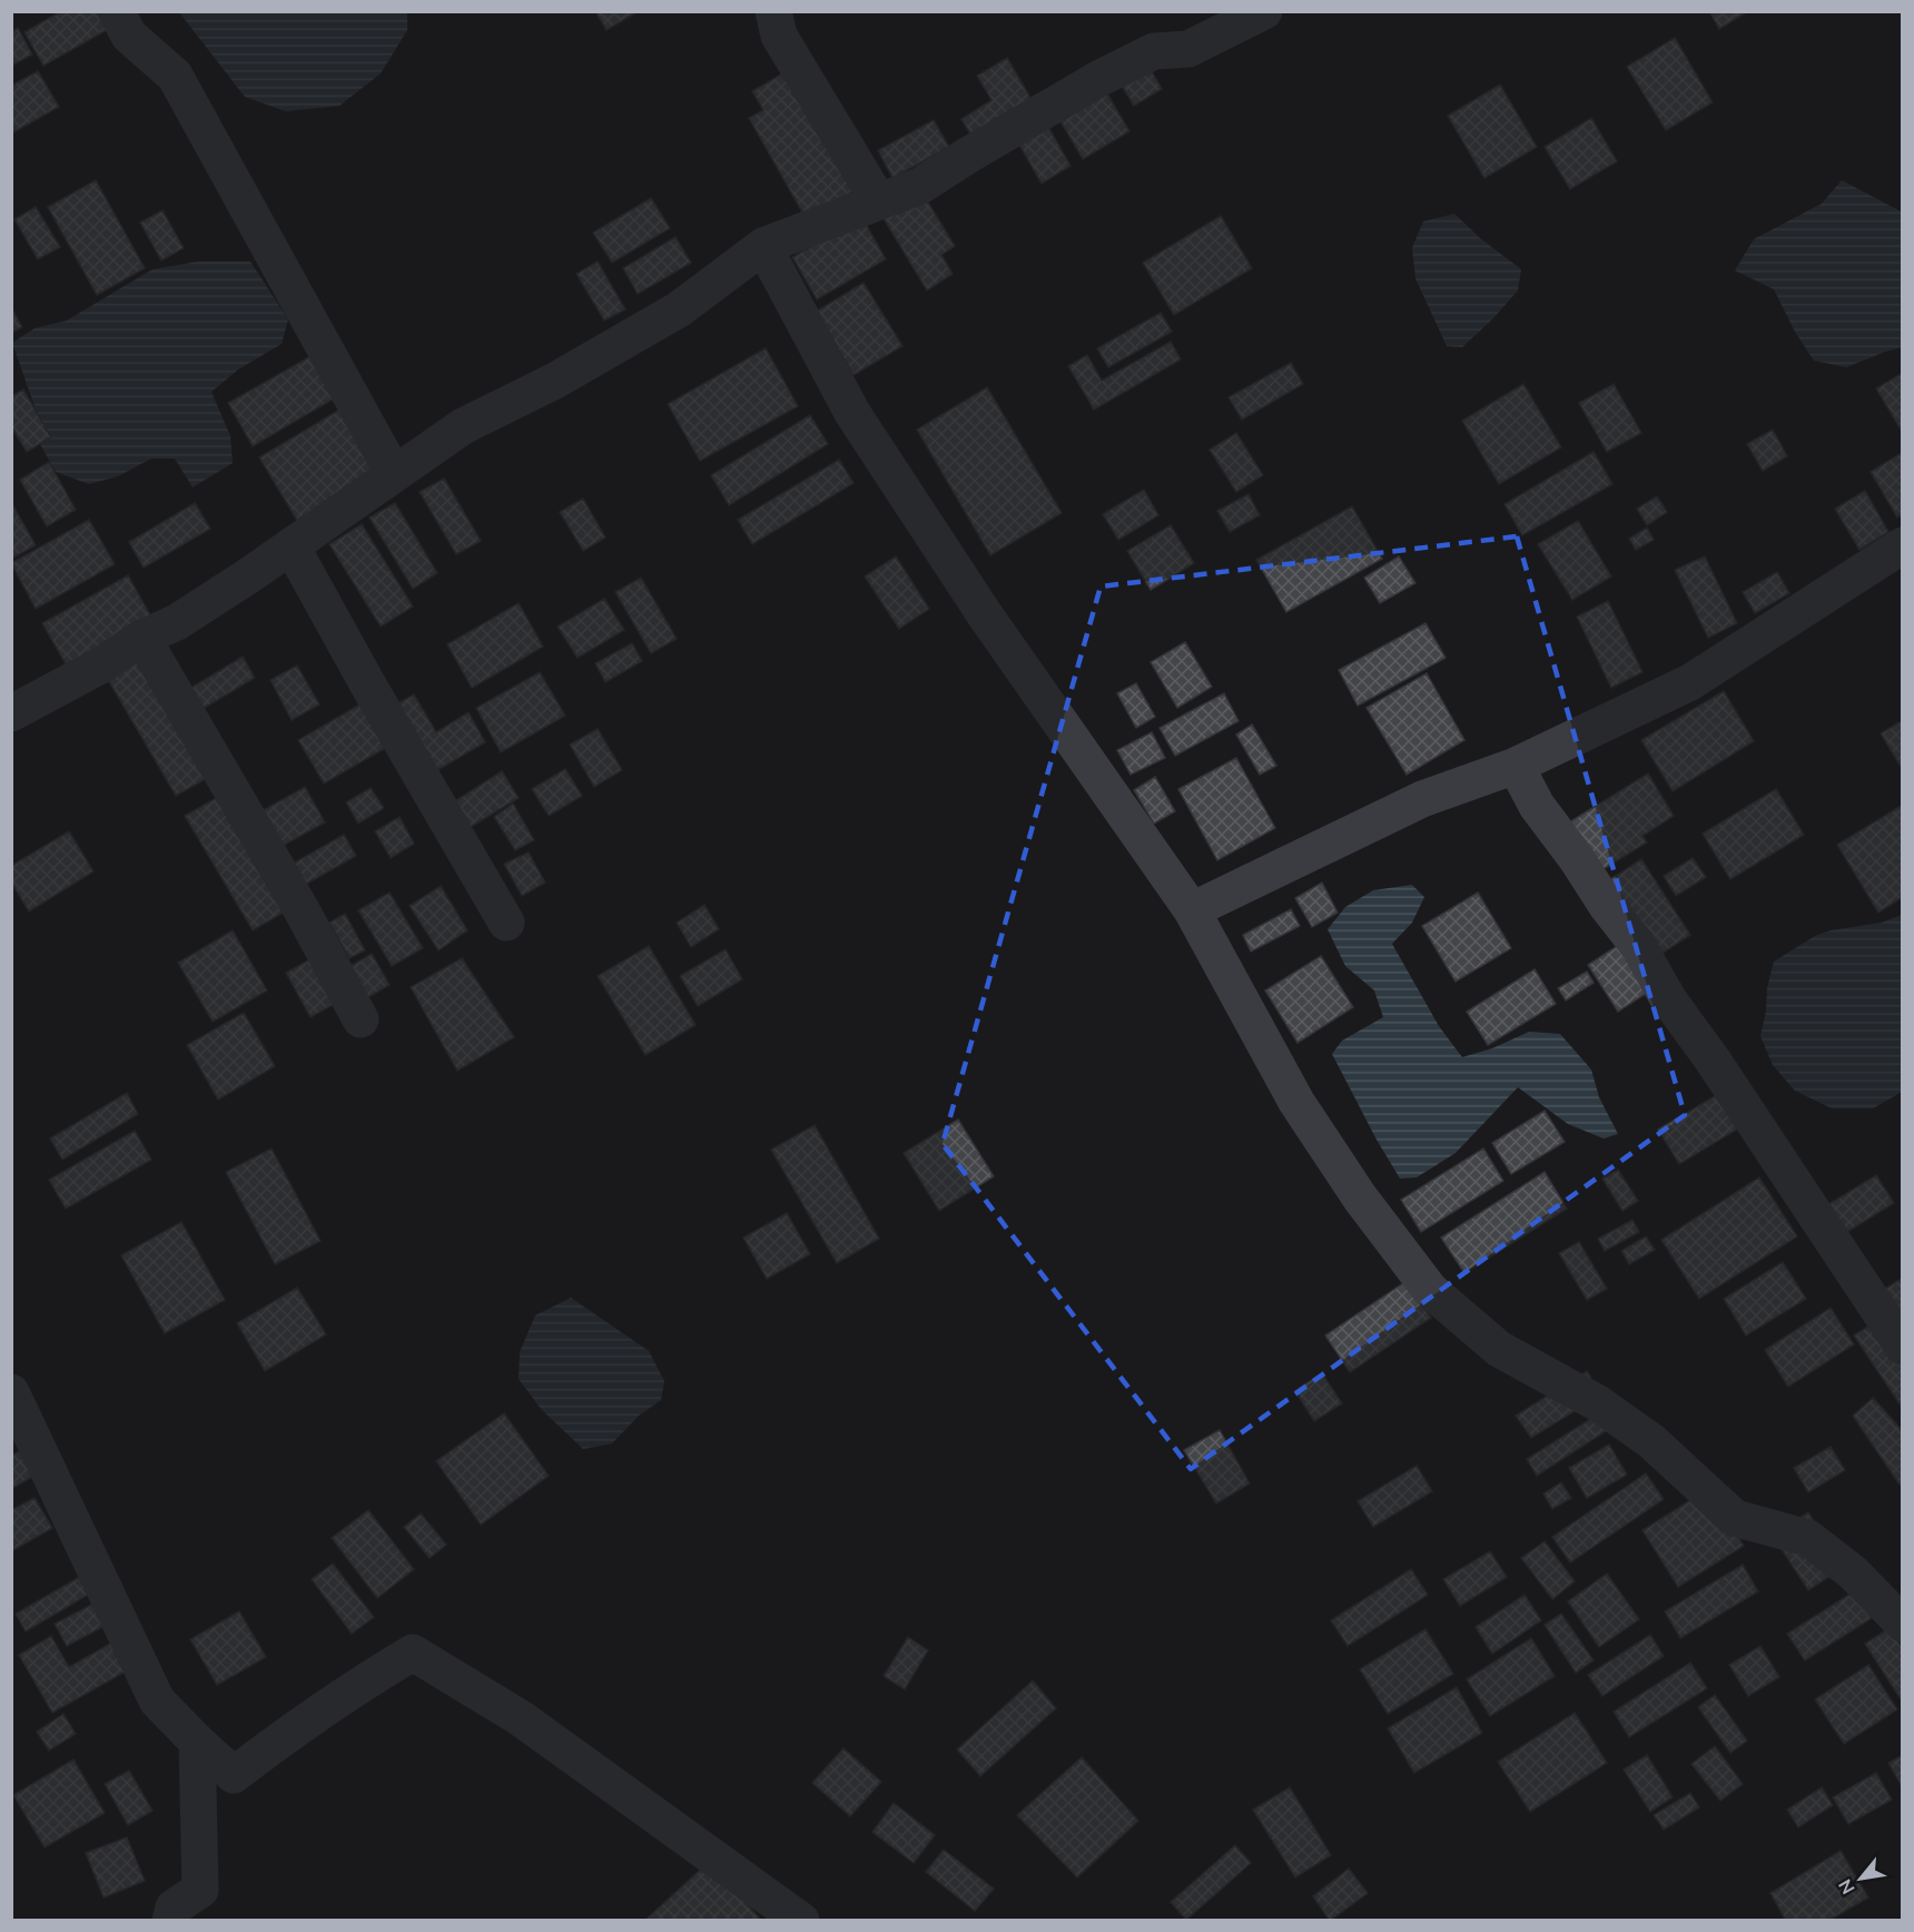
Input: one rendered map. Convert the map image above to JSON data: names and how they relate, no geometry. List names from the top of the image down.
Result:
{
  "north": "bottom left"
}
